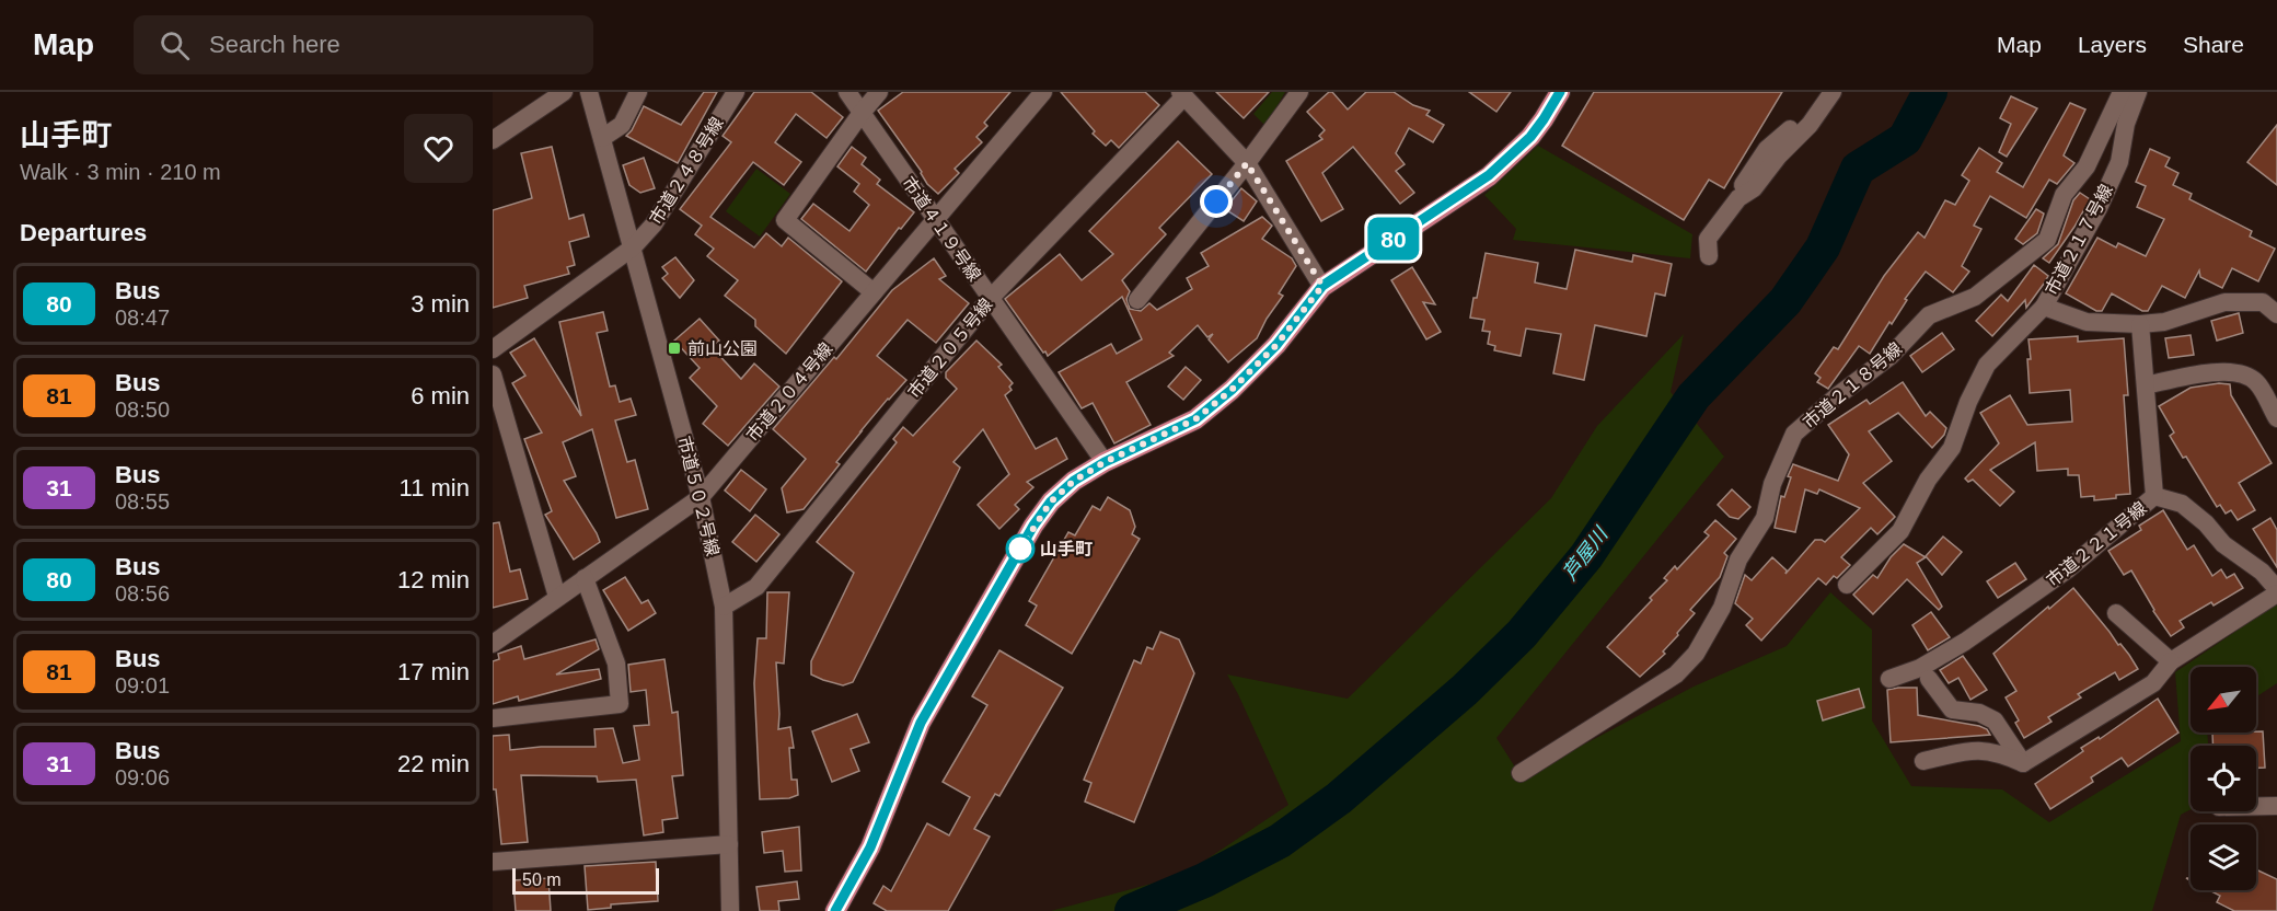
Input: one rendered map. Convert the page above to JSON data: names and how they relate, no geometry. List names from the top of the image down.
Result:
{
  "streets": {
    "street": [
      "市道２４８号線",
      "市道４１９号線",
      "市道２１７号線",
      "市道２０５号線",
      "市道２１８号線",
      "市道２０４号線",
      "市道５０２号線",
      "市道２２１号線"
    ]
  },
  "crossings": [
    ["市道２４８号線", "市道５０２号線"],
    ["市道４１９号線", "市道２０５号線"],
    ["市道４１９号線", "市道２０４号線"],
    ["市道２１７号線", "市道２２１号線"],
    ["市道２０５号線", "市道５０２号線"],
    ["市道２０４号線", "市道５０２号線"]
  ],
  "water": ["芦屋川"],
  "places": {
    "transit": ["前山公園"],
    "other": ["山手町"]
  },
  "lines": ["bus line 80"],
  "scale_bar": "50 m",
  "north": "bottom left",
  "page": {
    "header": "Map",
    "search": "Search here",
    "nav": ["Map", "Layers", "Share"],
    "heading": [
      ["山手町", "Walk · 3 min · 210 m"],
      "Departures"
    ],
    "on_map": "80",
    "list": [
      {
        "mark": "80",
        "name": "Bus",
        "note": "08:47",
        "value": "3 min"
      },
      {
        "mark": "81",
        "name": "Bus",
        "note": "08:50",
        "value": "6 min"
      },
      {
        "mark": "31",
        "name": "Bus",
        "note": "08:55",
        "value": "11 min"
      },
      {
        "mark": "80",
        "name": "Bus",
        "note": "08:56",
        "value": "12 min"
      },
      {
        "mark": "81",
        "name": "Bus",
        "note": "09:01",
        "value": "17 min"
      },
      {
        "mark": "31",
        "name": "Bus",
        "note": "09:06",
        "value": "22 min"
      }
    ],
    "scale": "50 m"
  }
}
